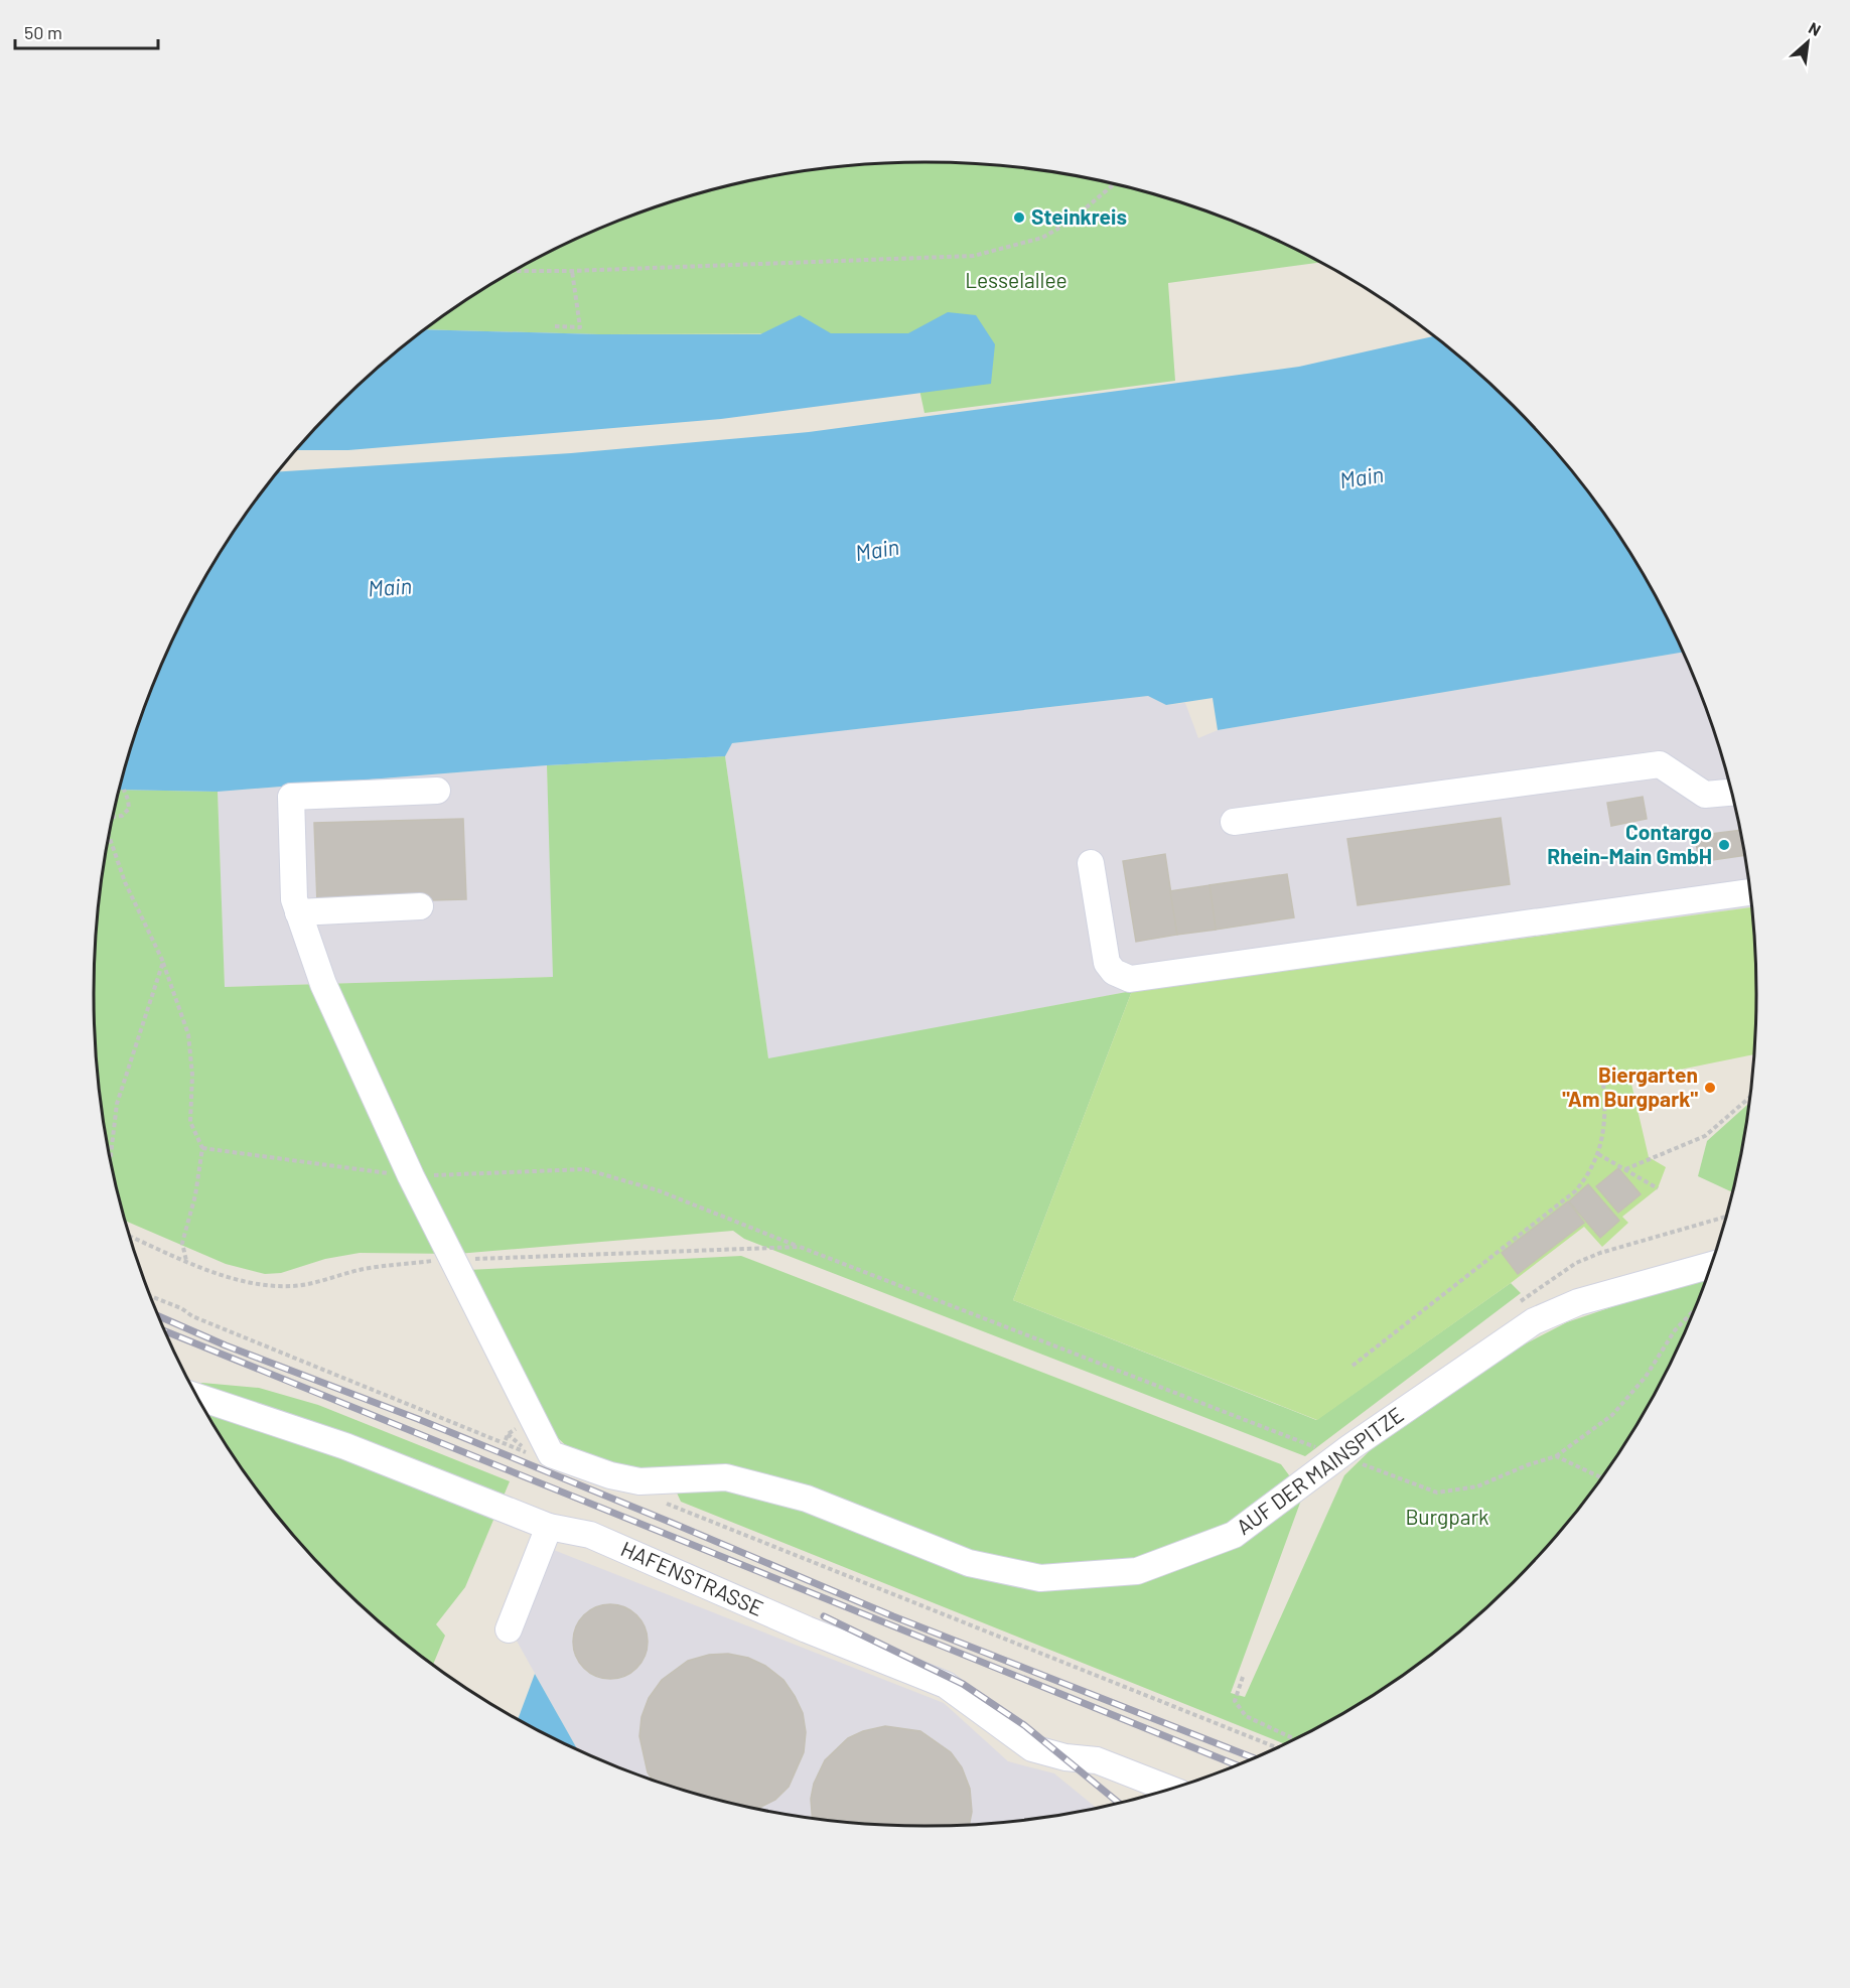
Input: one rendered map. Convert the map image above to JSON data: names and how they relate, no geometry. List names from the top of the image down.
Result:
{
  "streets": {
    "street": ["AUF DER MAINSPITZE", "HAFENSTRASSE"]
  },
  "water": ["Main"],
  "parks": ["Lesselallee", "Burgpark"],
  "places": ["Steinkreis", "Contargo Rhein-Main GmbH", "Biergarten \"Am Burgpark\""],
  "scale_bar": "50 m",
  "north": "top right"
}
